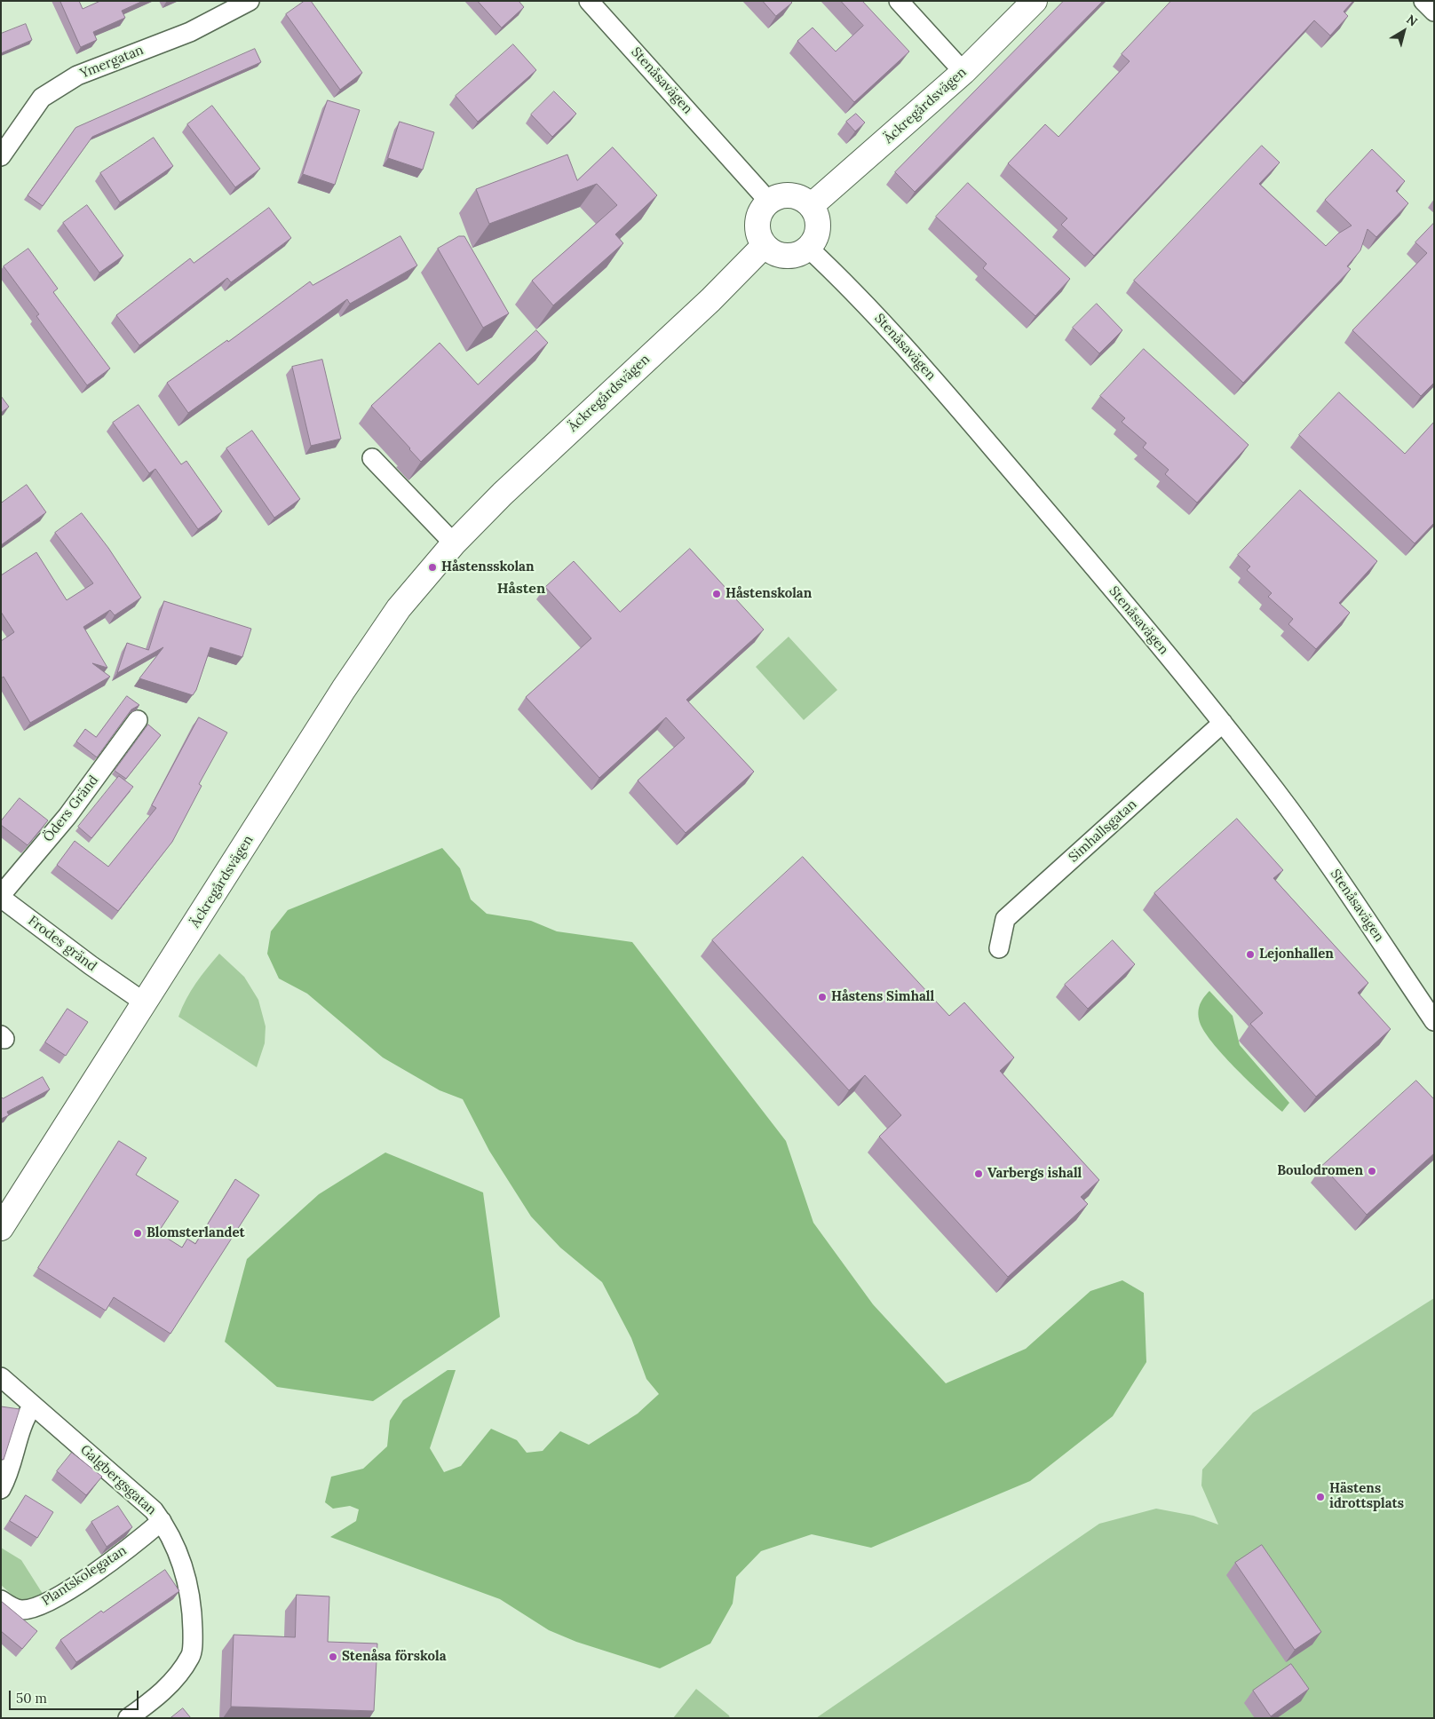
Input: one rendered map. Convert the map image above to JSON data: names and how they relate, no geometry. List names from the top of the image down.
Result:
{
  "streets": {
    "street": [
      "Ymergatan",
      "Stenåsavägen",
      "Äckregårdsvägen",
      "Öders Gränd",
      "Simhallsgatan",
      "Frodes gränd",
      "Galgbergsgatan",
      "Plantskolegatan"
    ]
  },
  "crossings": [
    ["Stenåsavägen", "Äckregårdsvägen"],
    ["Stenåsavägen", "Simhallsgatan"],
    ["Äckregårdsvägen", "Frodes gränd"],
    ["Öders Gränd", "Frodes gränd"],
    ["Galgbergsgatan", "Plantskolegatan"]
  ],
  "districts": ["Håsten"],
  "places": [
    "Håstensskolan",
    "Håstenskolan",
    "Lejonhallen",
    "Håstens Simhall",
    "Boulodromen",
    "Varbergs ishall",
    "Blomsterlandet",
    "Hästens idrottsplats",
    "Stenåsa förskola"
  ],
  "scale_bar": "50 m",
  "north": "top right"
}
